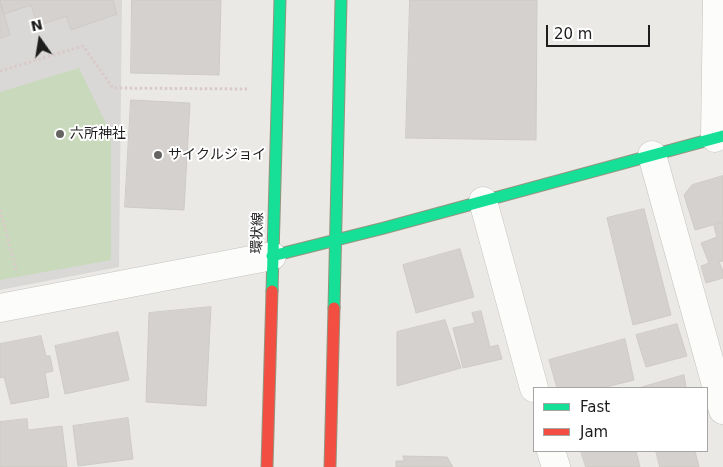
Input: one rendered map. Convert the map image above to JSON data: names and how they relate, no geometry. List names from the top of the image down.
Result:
{
  "streets": {
    "main road": ["環状線"]
  },
  "places": ["六所神社", "サイクルジョイ"],
  "legend": ["Fast", "Jam"],
  "scale_bar": "20 m",
  "north": "top"
}
